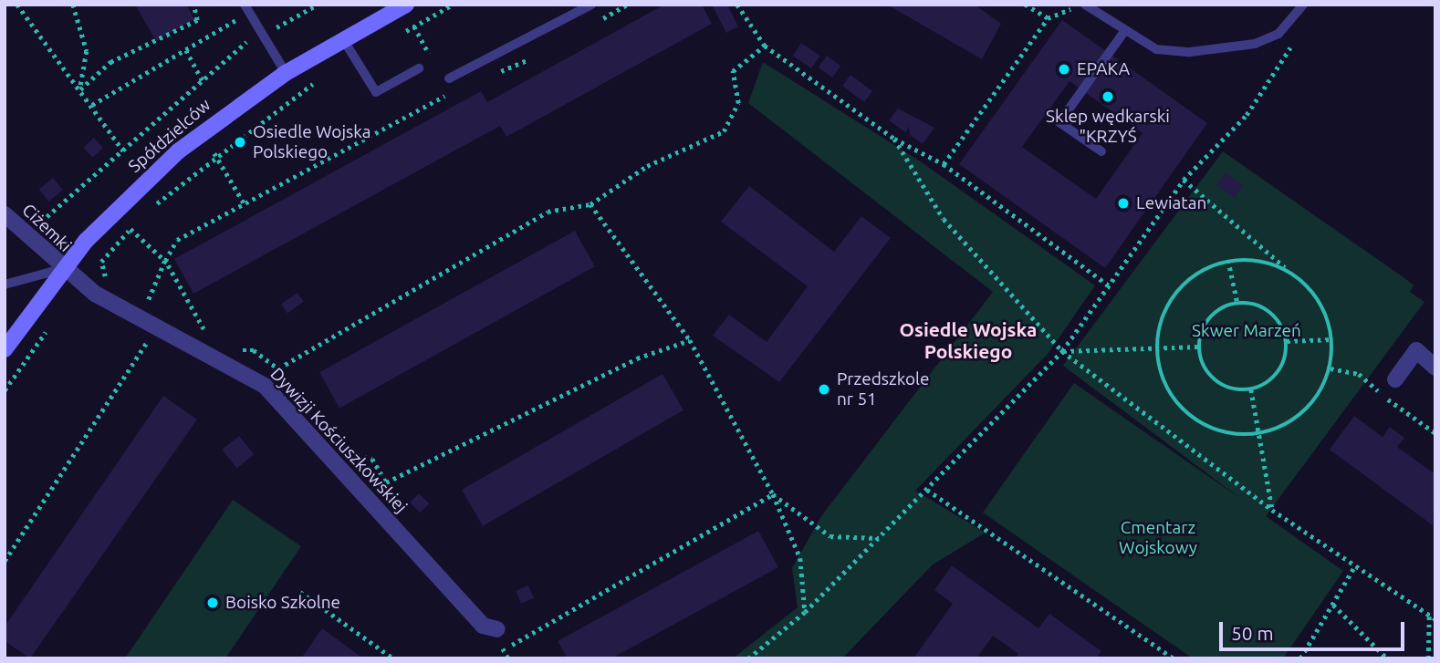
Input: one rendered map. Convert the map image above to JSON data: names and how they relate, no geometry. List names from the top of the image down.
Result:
{
  "streets": {
    "street": ["Spółdzielców", "Ciżemki", "Dywizji Kościuszkowskiej"]
  },
  "crossings": [
    ["Spółdzielców", "Ciżemki"],
    ["Spółdzielców", "Dywizji Kościuszkowskiej"],
    ["Ciżemki", "Dywizji Kościuszkowskiej"]
  ],
  "districts": ["Osiedle Wojska Polskiego"],
  "parks": ["Skwer Marzeń", "Cmentarz Wojskowy"],
  "places": [
    "EPAKA",
    "Sklep wędkarski \"KRZYŚ",
    "Osiedle Wojska Polskiego",
    "Lewiatan",
    "Przedszkole nr 51",
    "Boisko Szkolne"
  ],
  "scale_bar": "50 m"
}
